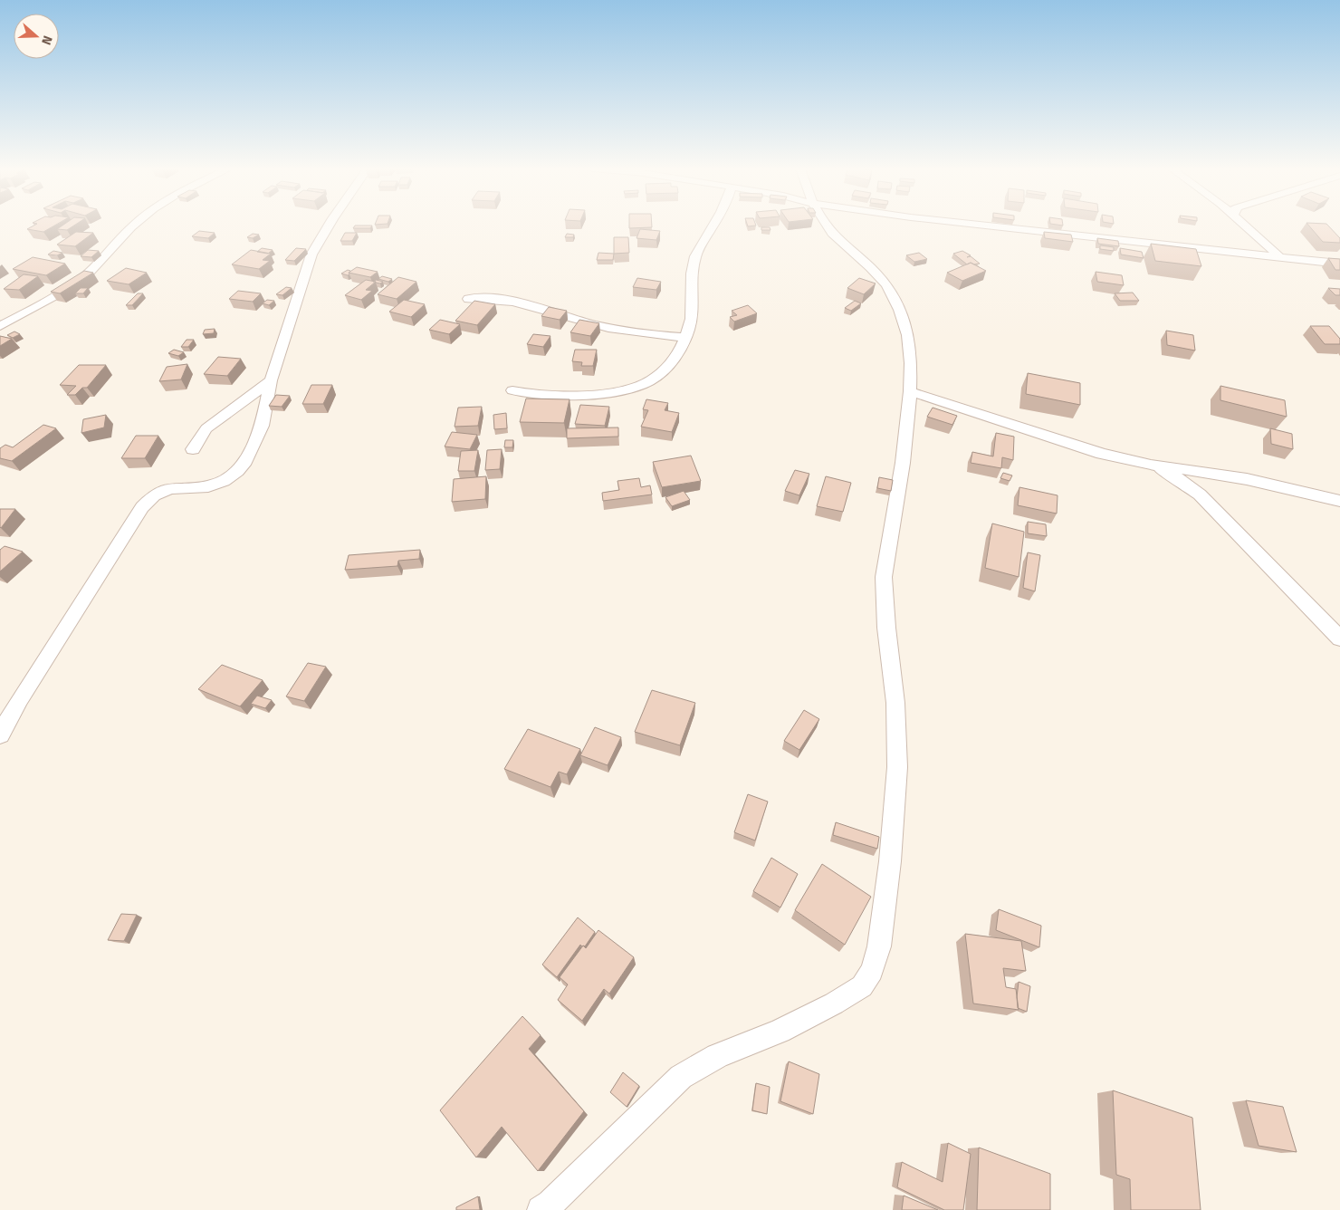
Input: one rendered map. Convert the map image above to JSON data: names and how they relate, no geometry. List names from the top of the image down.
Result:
{
  "north": "right"
}
